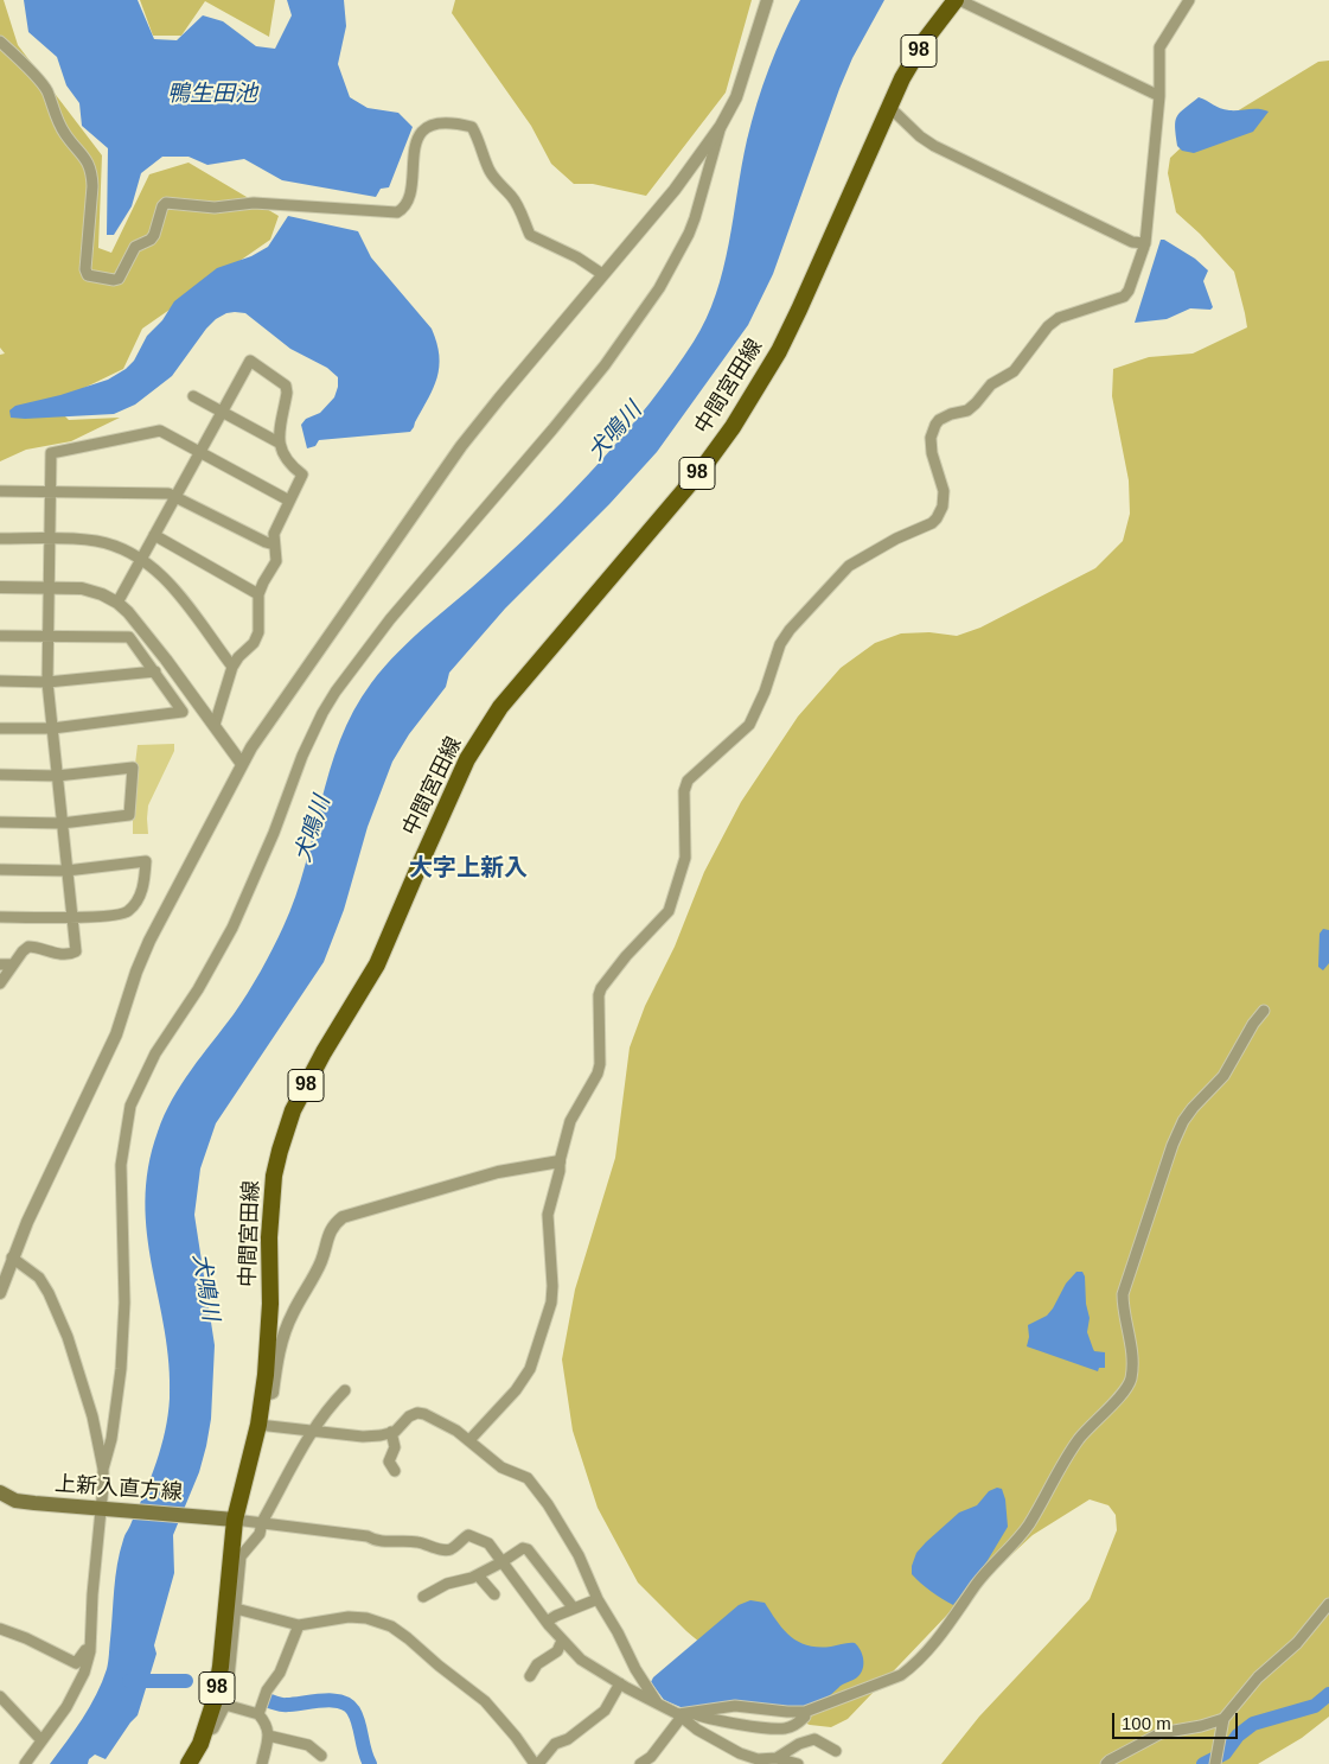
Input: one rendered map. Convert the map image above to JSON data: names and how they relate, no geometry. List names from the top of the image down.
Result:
{
  "streets": {
    "main road": ["98", "中間宮田線", "上新入直方線"]
  },
  "crossings": [
    ["中間宮田線", "上新入直方線"]
  ],
  "districts": ["大字上新入"],
  "water": ["鴨生田池", "犬鳴川"],
  "scale_bar": "100 m"
}
